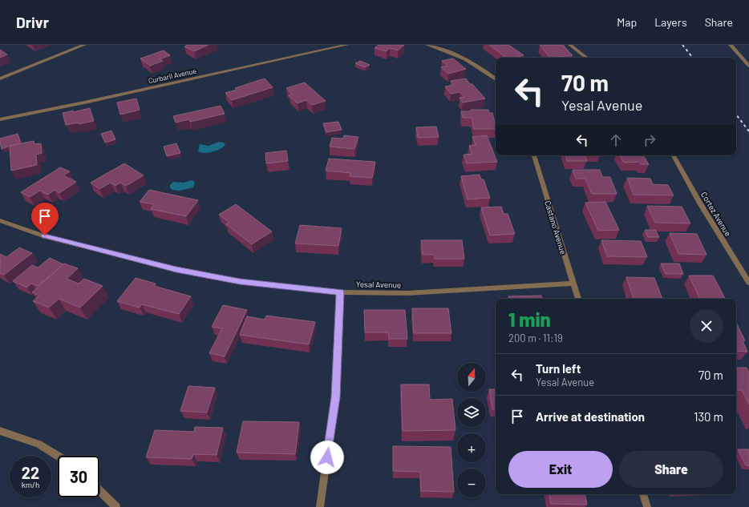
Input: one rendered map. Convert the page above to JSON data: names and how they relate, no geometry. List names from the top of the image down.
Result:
{
  "streets": {
    "street": [
      "Curbaril Avenue",
      "Cortez Avenue",
      "Castano Avenue",
      "Yesal Avenue"
    ]
  },
  "crossings": [
    ["Castano Avenue", "Yesal Avenue"]
  ],
  "north": "top",
  "page": {
    "header": "Drivr",
    "nav": ["Map", "Layers", "Share"],
    "turn": ["70 m", "Yesal Avenue"],
    "heading": ["1 min", "200 m · 11:19"],
    "list": [
      {
        "name": "Turn left",
        "note": "Yesal Avenue",
        "value": "70 m"
      },
      {
        "name": "Arrive at destination",
        "value": "130 m"
      }
    ],
    "map_buttons": ["+", "−"],
    "buttons": ["Exit", "Share"],
    "speed": "22 km/h",
    "limit": "30"
  }
}
